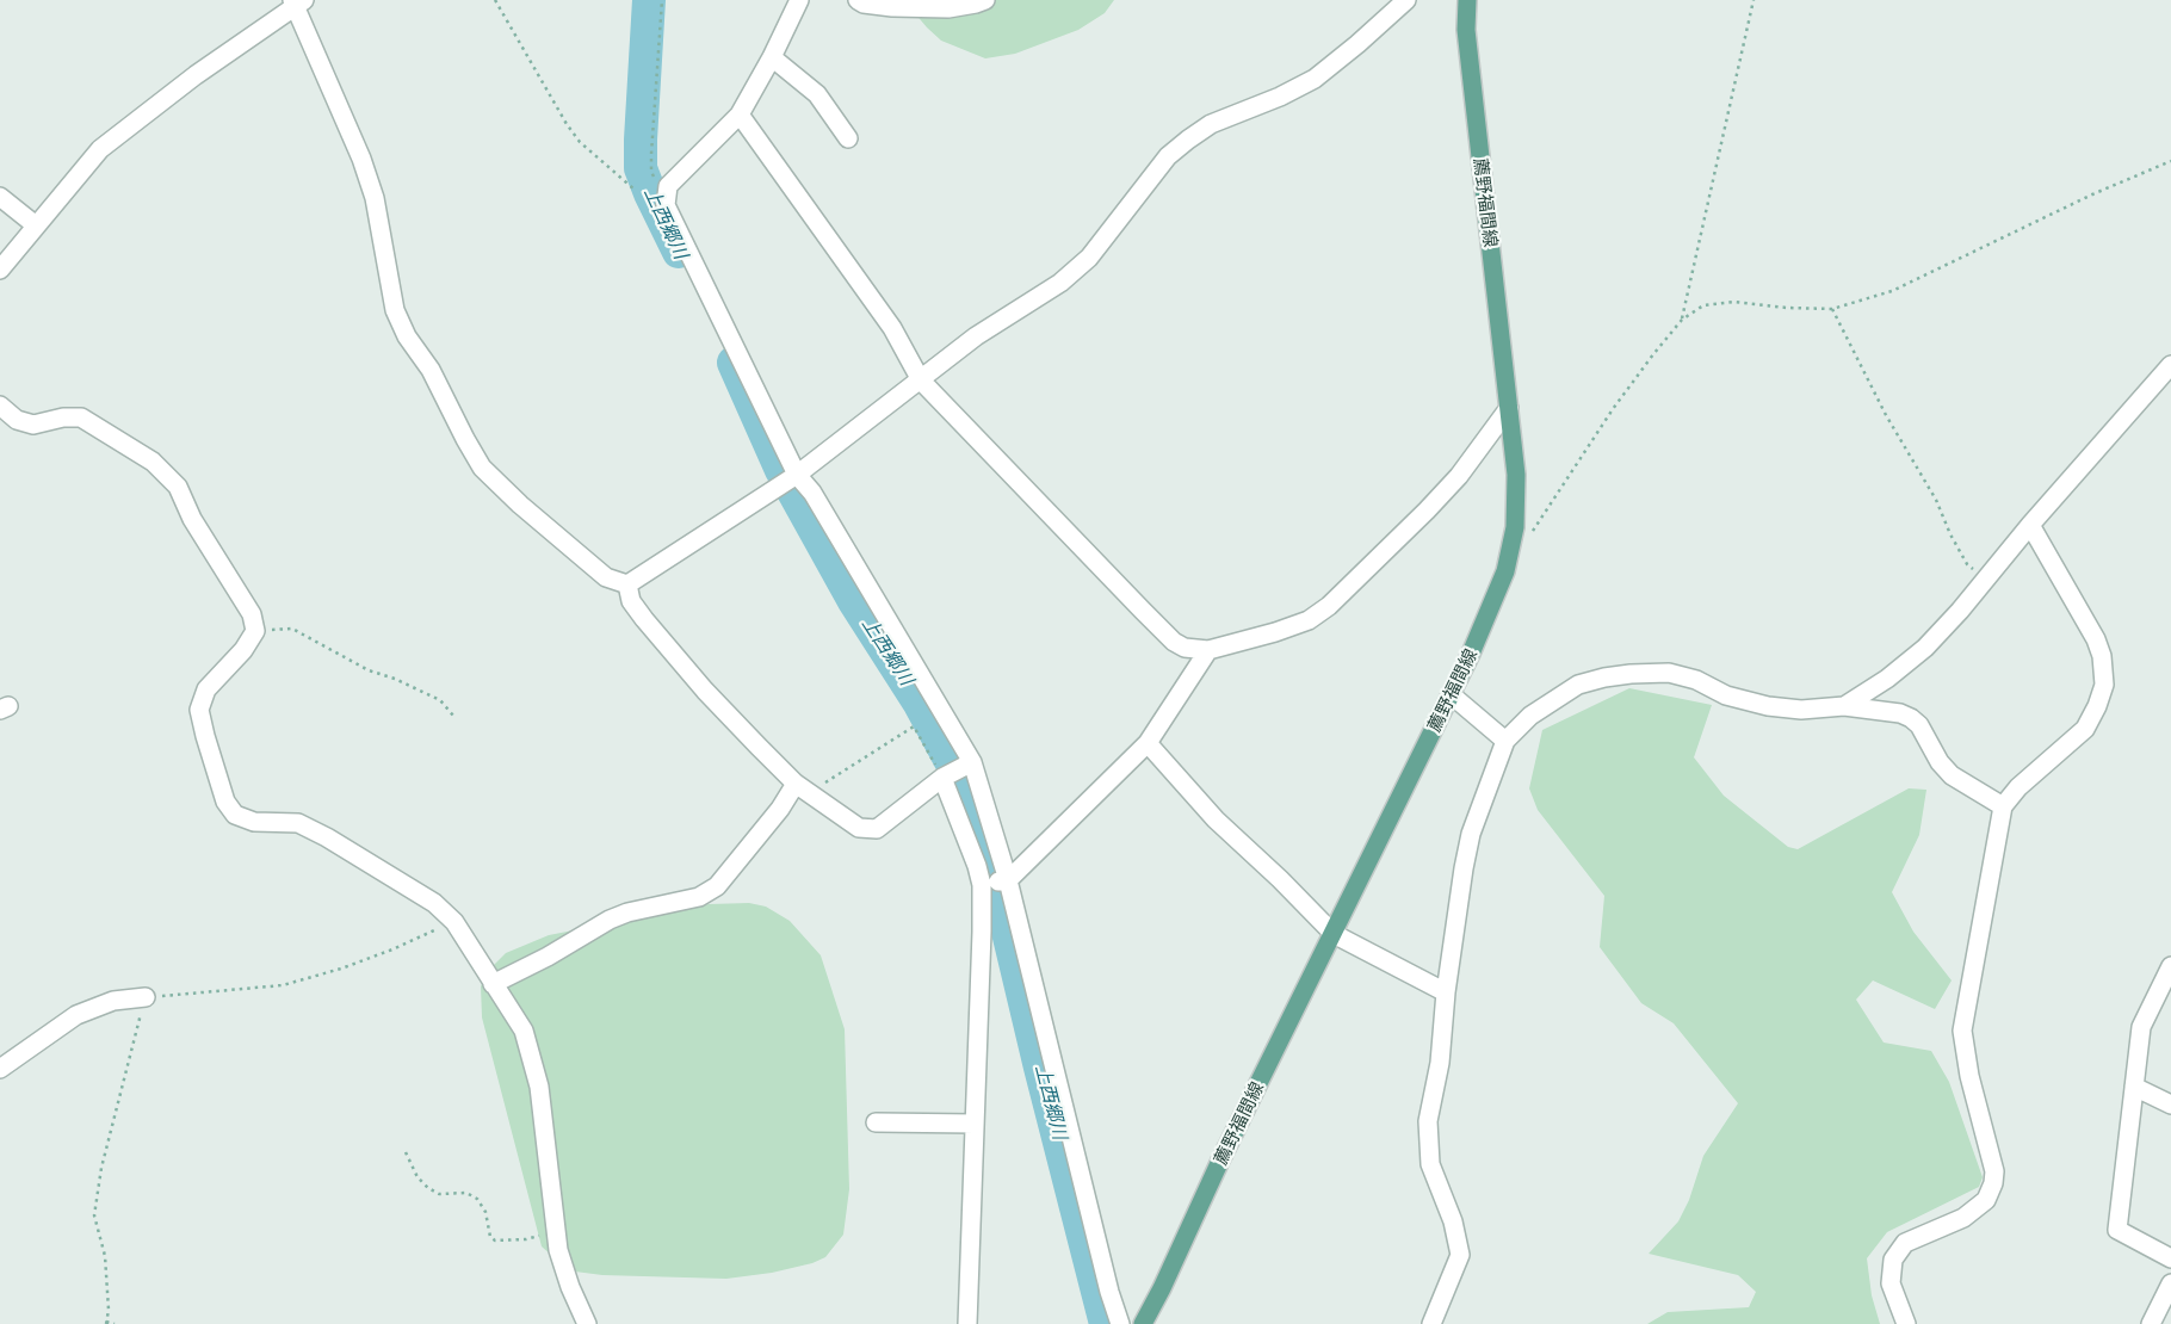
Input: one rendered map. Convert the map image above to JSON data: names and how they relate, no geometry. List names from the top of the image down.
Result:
{
  "streets": {
    "main road": ["薦野福間線"]
  },
  "water": ["上西郷川"]
}
